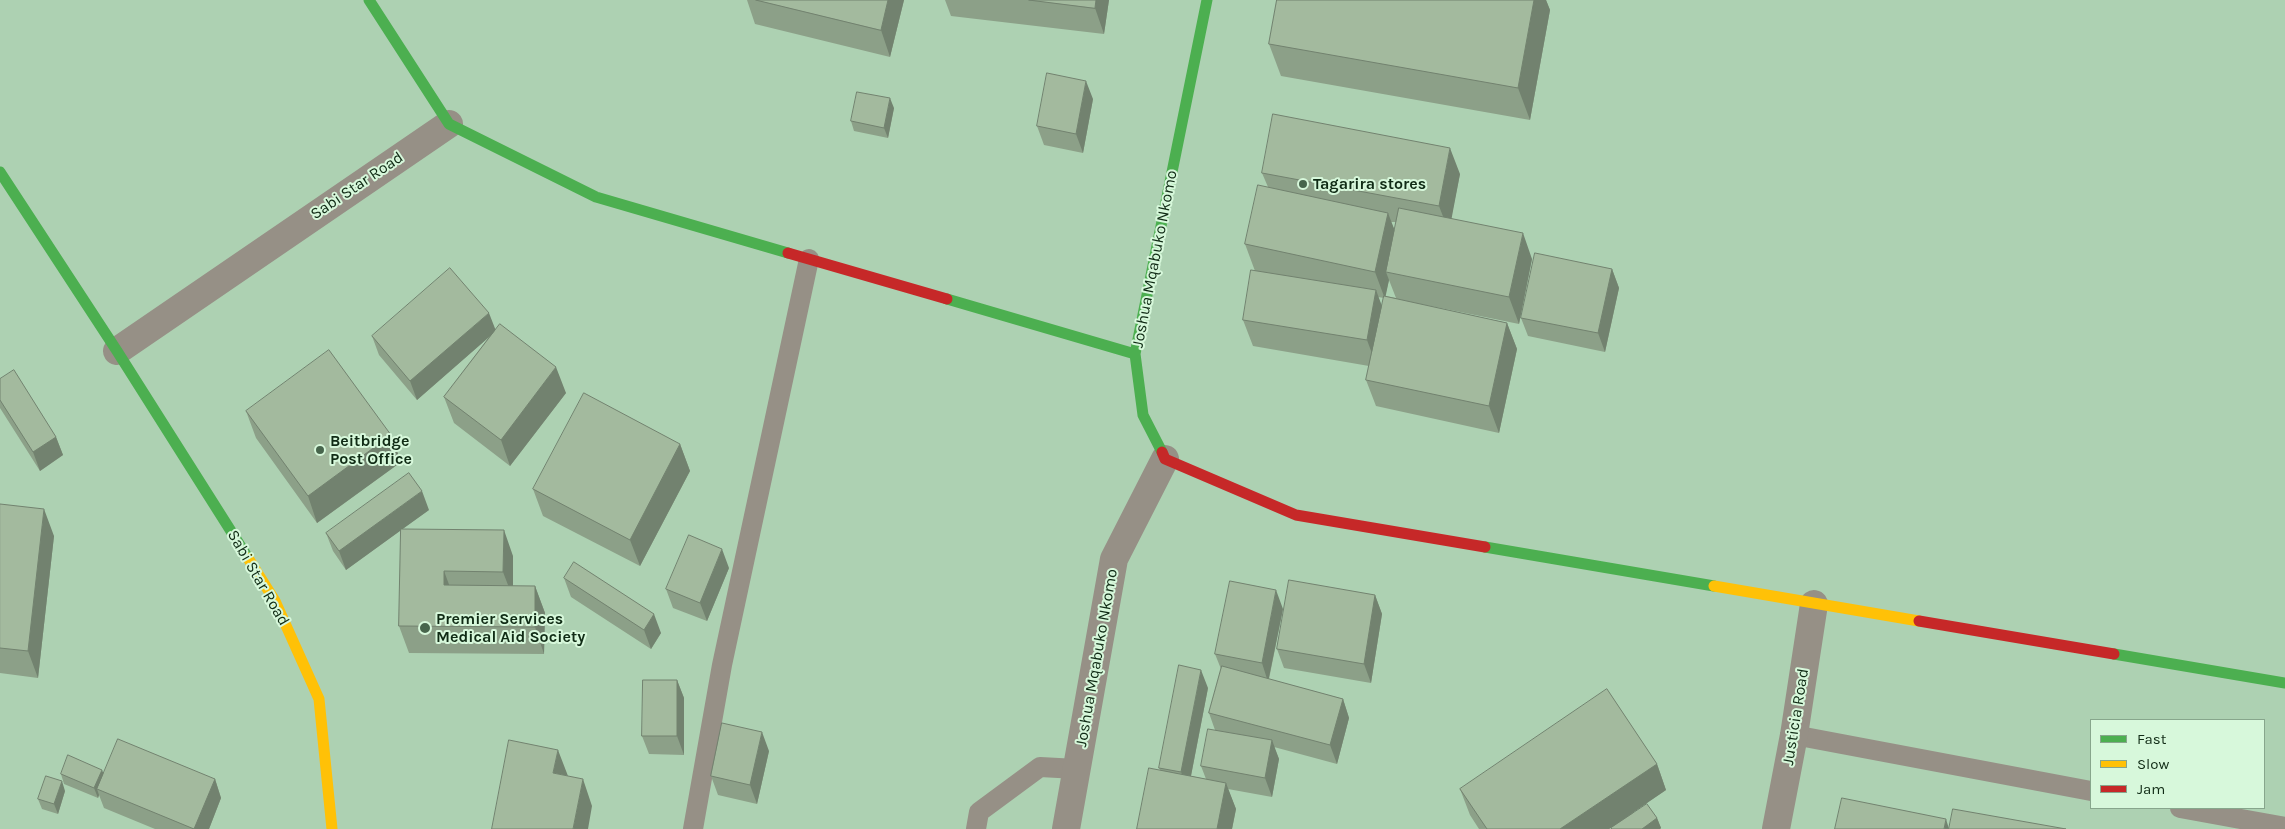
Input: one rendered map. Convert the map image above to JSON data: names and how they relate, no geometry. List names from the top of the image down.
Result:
{
  "streets": {
    "street": ["Sabi Star Road", "Joshua Mqabuko Nkomo", "Justicia Road"]
  },
  "places": ["Tagarira stores", "Beitbridge Post Office", "Premier Services Medical Aid Society"],
  "legend": ["Fast", "Slow", "Jam"]
}
